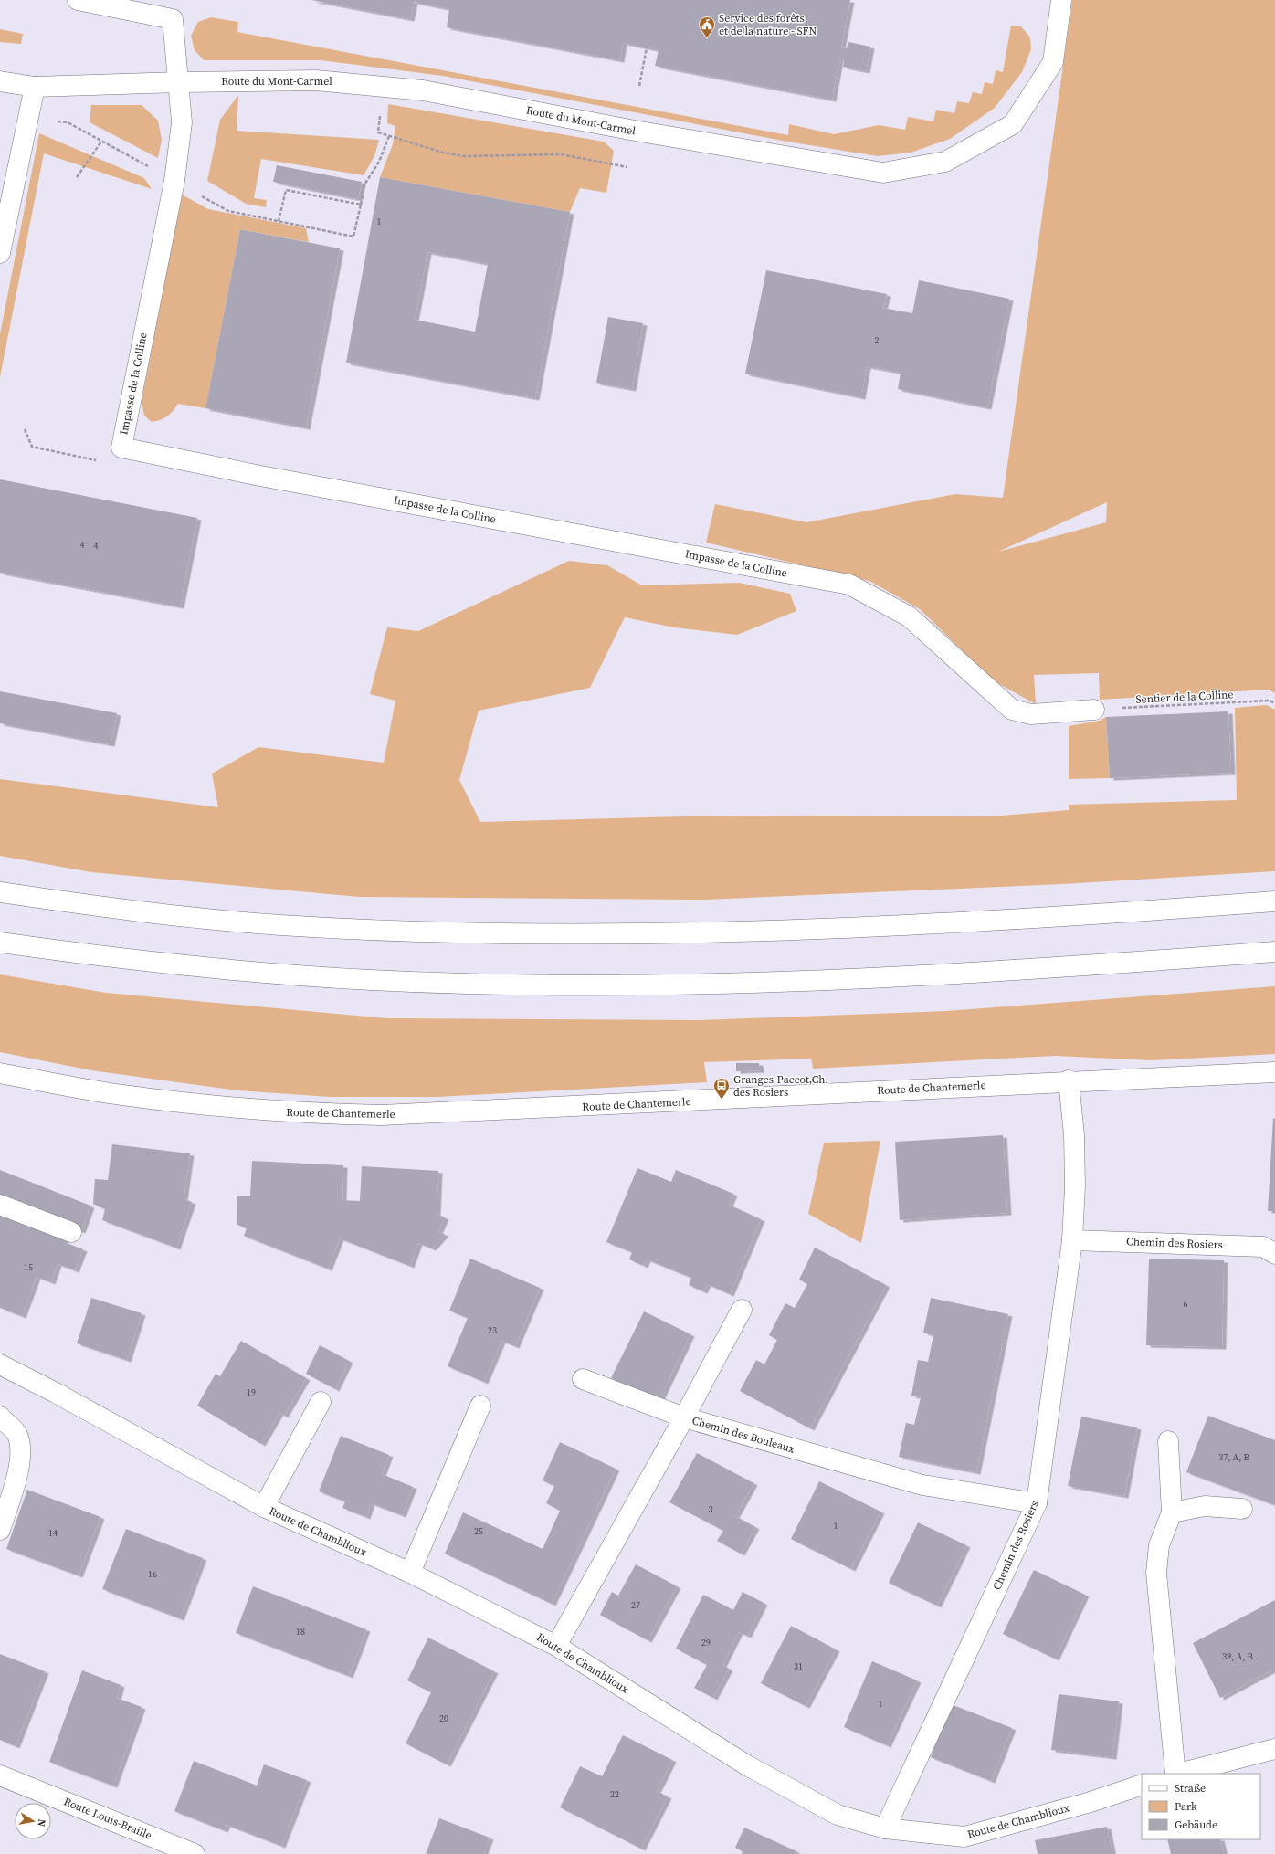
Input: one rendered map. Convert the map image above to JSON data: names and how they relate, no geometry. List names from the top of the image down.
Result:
{
  "streets": {
    "main road": [
      "Route du Mont-Carmel",
      "Impasse de la Colline",
      "Route de Chantemerle",
      "Chemin des Rosiers",
      "Chemin des Bouleaux",
      "Route de Chamblioux",
      "Route Louis-Braille"
    ],
    "path": ["Sentier de la Colline"]
  },
  "crossings": [
    ["Route du Mont-Carmel", "Impasse de la Colline"],
    ["Impasse de la Colline", "Sentier de la Colline"],
    ["Route de Chantemerle", "Chemin des Rosiers"],
    ["Chemin des Rosiers", "Chemin des Bouleaux"],
    ["Chemin des Rosiers", "Route de Chamblioux"],
    ["Chemin des Bouleaux", "Route de Chamblioux"]
  ],
  "places": {
    "public building": ["Service des forêts et de la nature - SFN"],
    "bus stop": ["Granges-Paccot,Ch. des Rosiers"]
  },
  "house_numbers": [
    "1",
    "2",
    "4",
    "4",
    "15",
    "6",
    "23",
    "19",
    "37, A, B",
    "3",
    "1",
    "25",
    "14",
    "16",
    "27",
    "18",
    "29",
    "39, A, B",
    "31",
    "1",
    "20",
    "22"
  ],
  "legend": ["Straße", "Park", "Gebäude"],
  "north": "right"
}
